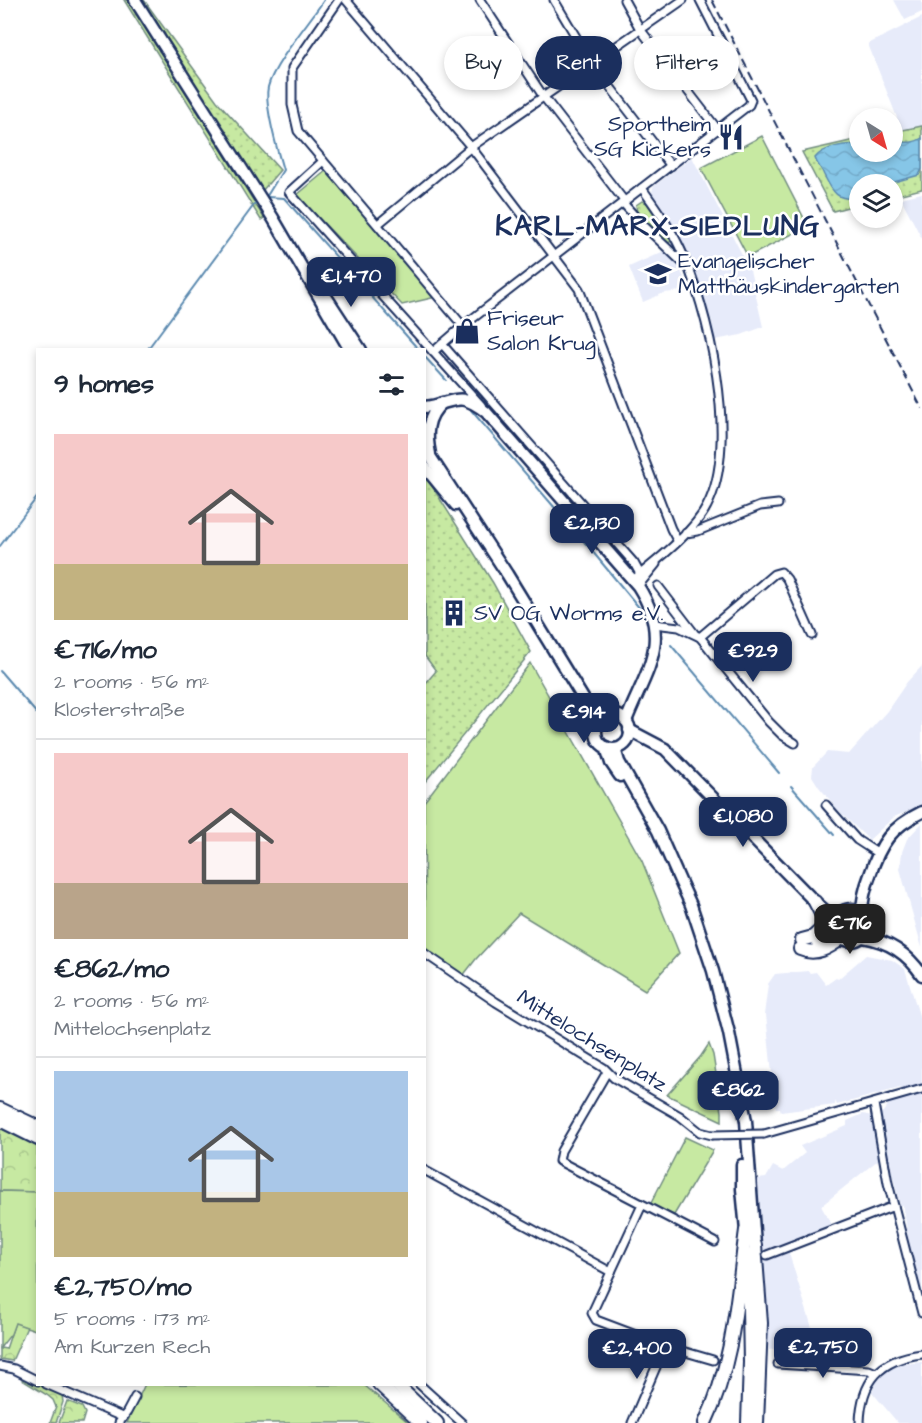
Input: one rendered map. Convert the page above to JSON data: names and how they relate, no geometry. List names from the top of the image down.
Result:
{
  "streets": {
    "street": ["Mittelochsenplatz"]
  },
  "districts": ["KARL-MARX-SIEDLUNG"],
  "places": {
    "restaurant": ["Sportheim SG Kickers"],
    "school or university": ["Evangelischer Matthäuskindergarten"],
    "shop": ["Friseur Salon Krug"],
    "building": ["SV OG Worms e.V."]
  },
  "north": "bottom right",
  "page": {
    "chip": ["Buy", "Rent", "Filters"],
    "price": [
      "€1,470",
      "€2,130",
      "€929",
      "€914",
      "€1,080",
      "€716",
      "€862",
      "€2,750",
      "€2,400"
    ],
    "heading": "9 homes",
    "list": [
      {
        "name": "€716/mo",
        "note": "2 rooms · 56 m² · Klosterstraße"
      },
      {
        "name": "€862/mo",
        "note": "2 rooms · 56 m² · Mittelochsenplatz"
      },
      {
        "name": "€2,750/mo",
        "note": "5 rooms · 173 m² · Am Kurzen Rech"
      }
    ]
  }
}
